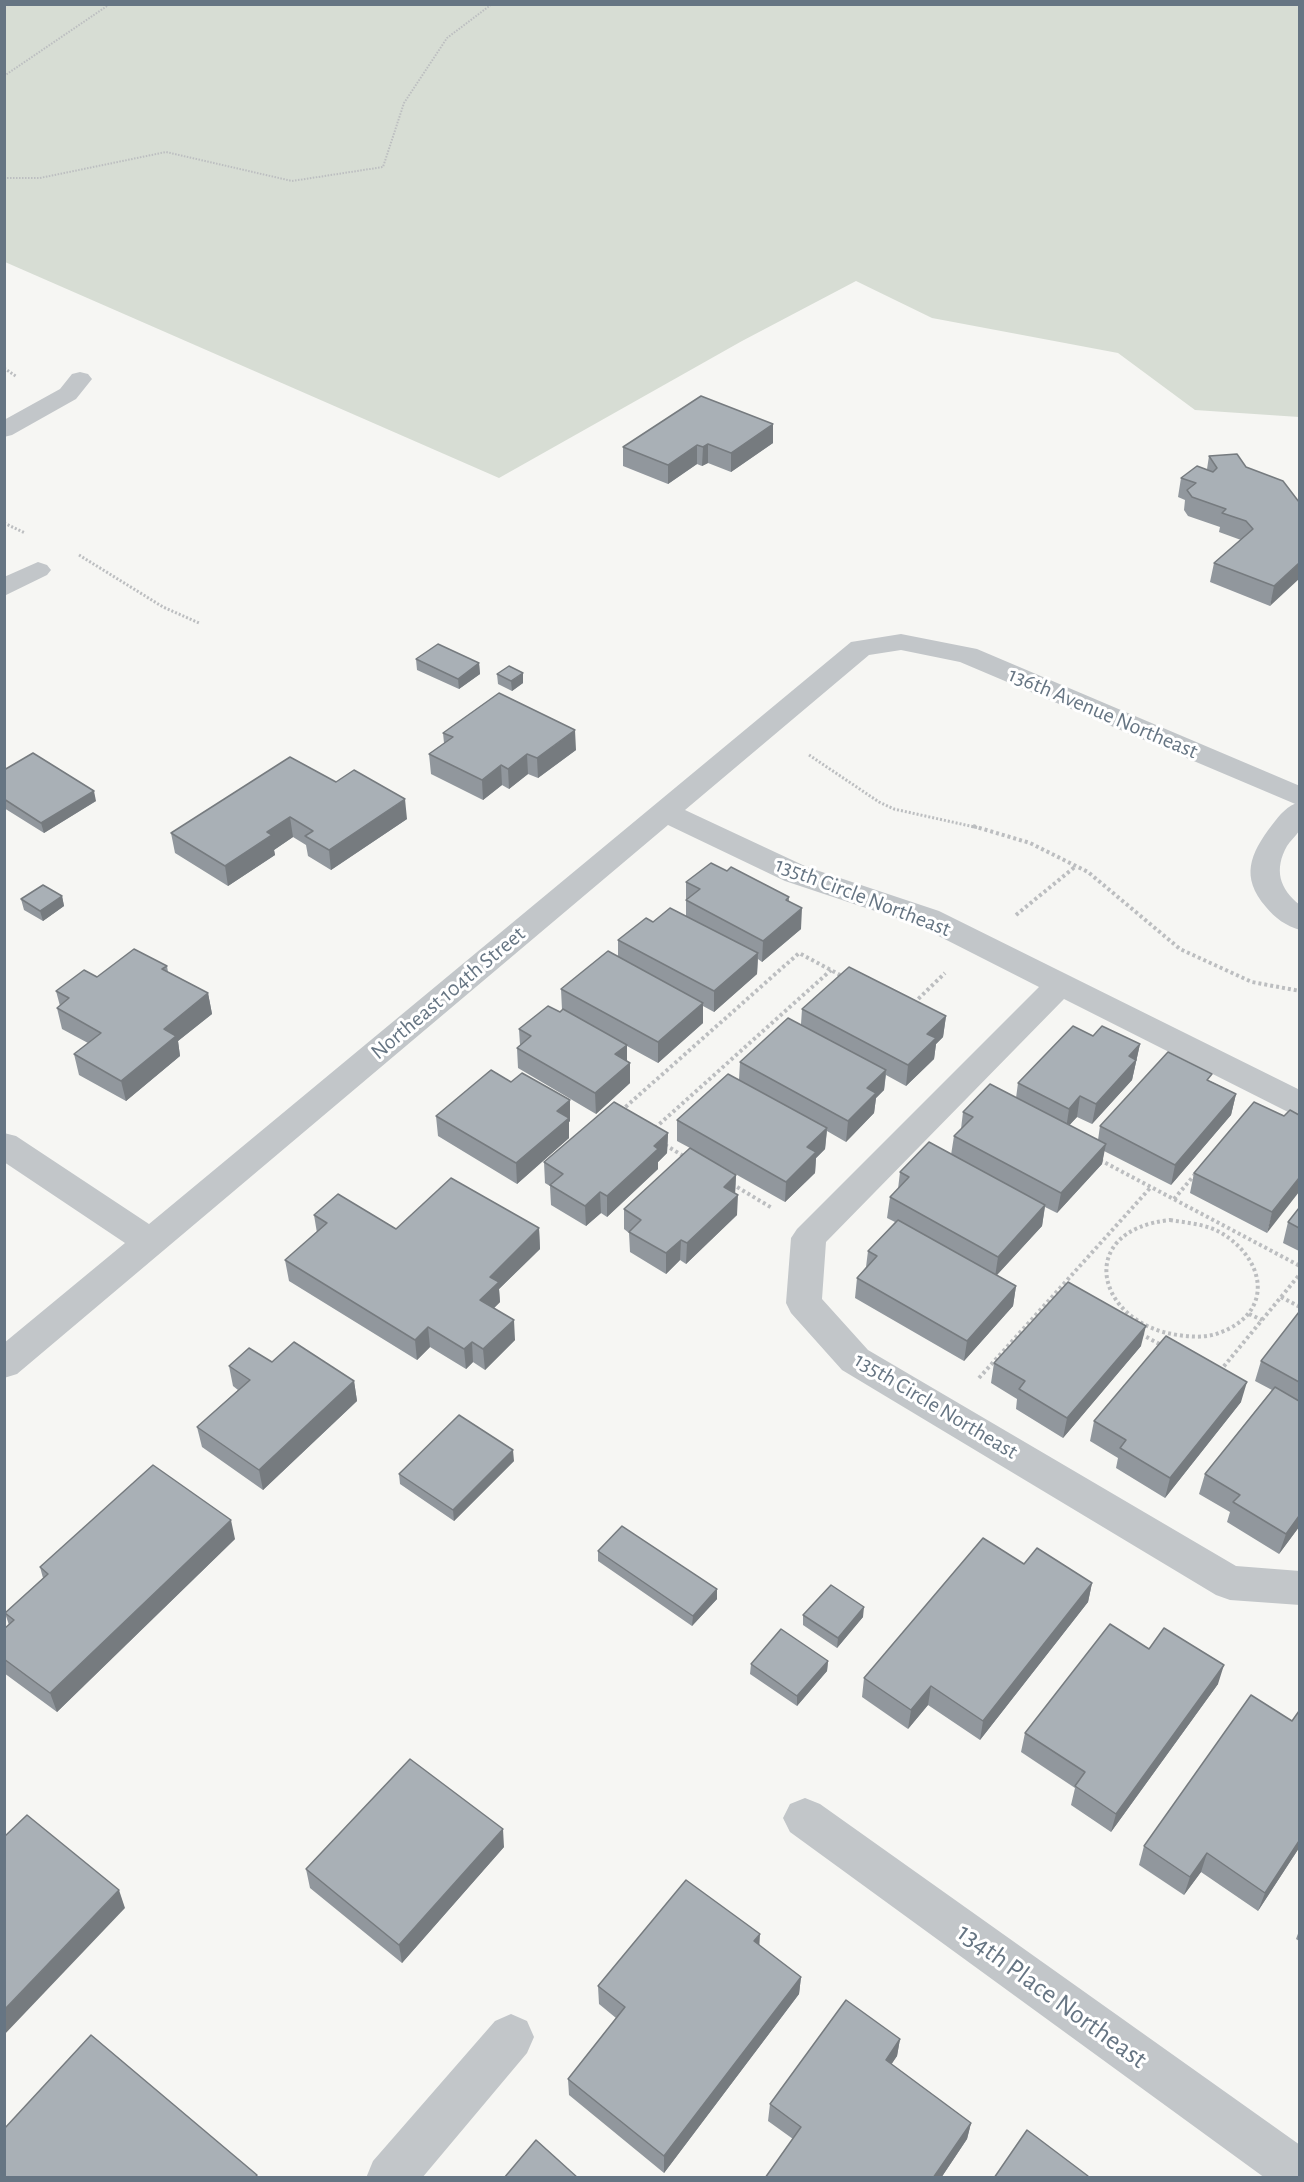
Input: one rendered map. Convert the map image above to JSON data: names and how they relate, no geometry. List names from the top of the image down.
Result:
{
  "streets": {
    "street": [
      "136th Avenue Northeast",
      "135th Circle Northeast",
      "Northeast 104th Street",
      "134th Place Northeast"
    ]
  },
  "crossings": [
    ["136th Avenue Northeast", "Northeast 104th Street"],
    ["135th Circle Northeast", "Northeast 104th Street"]
  ]
}
